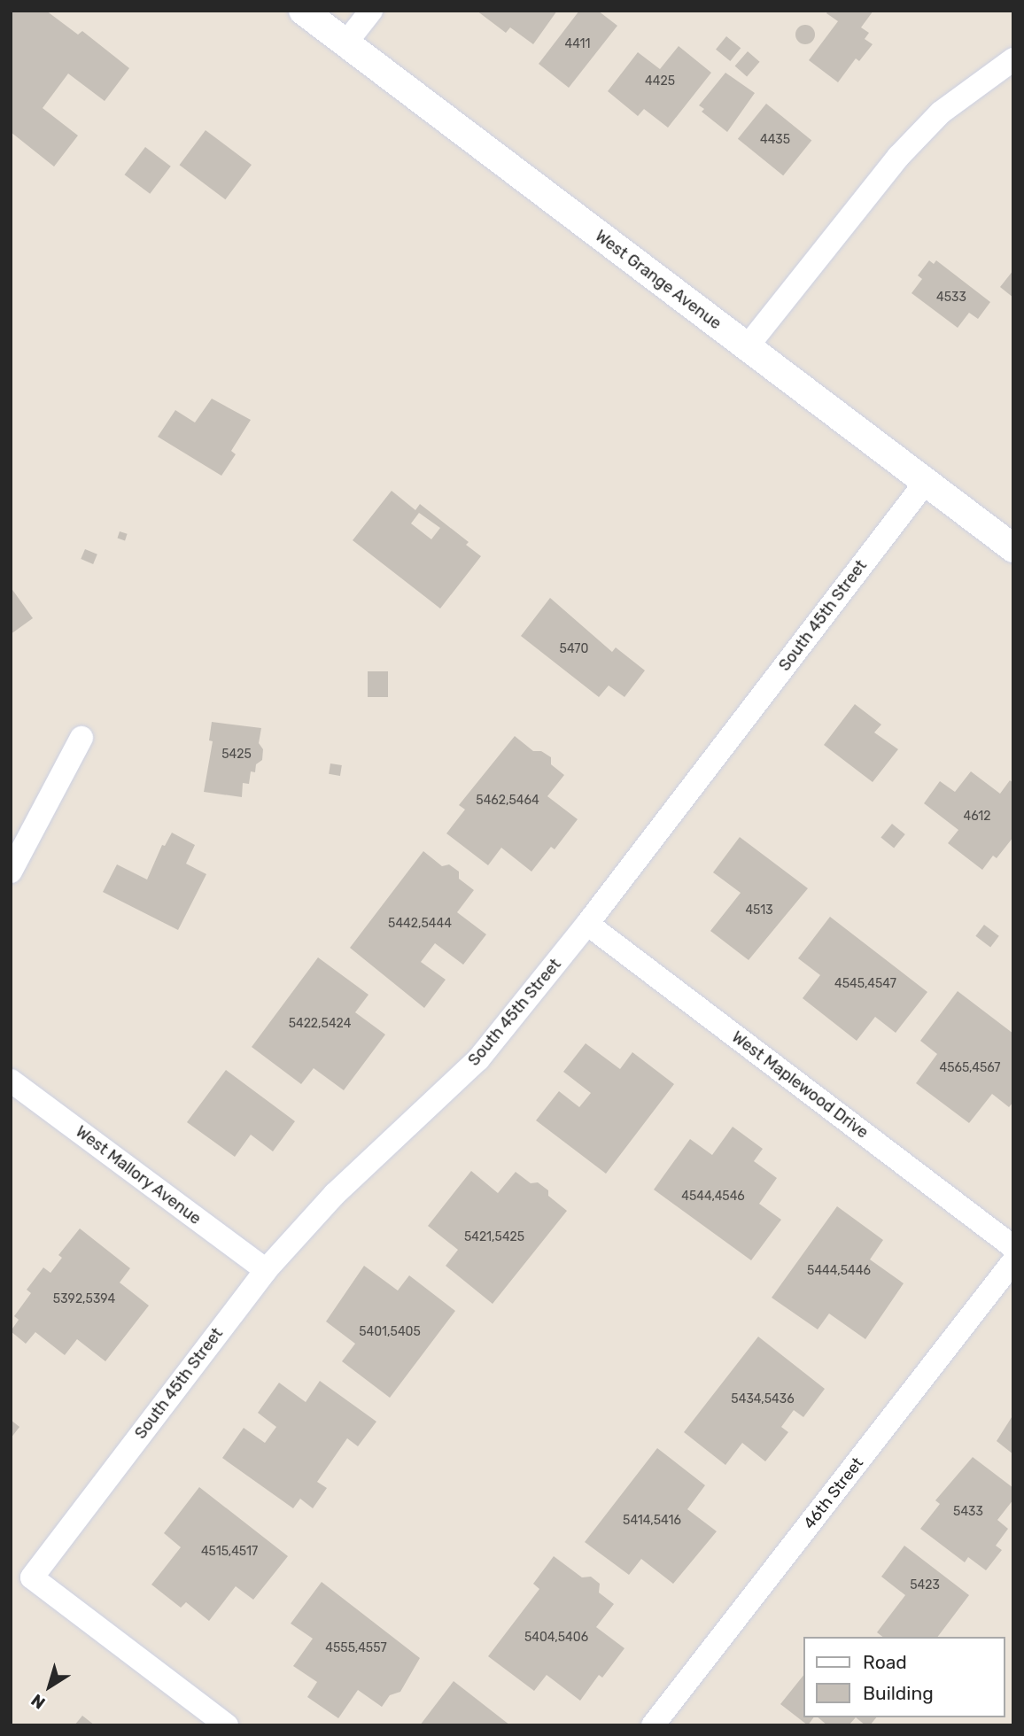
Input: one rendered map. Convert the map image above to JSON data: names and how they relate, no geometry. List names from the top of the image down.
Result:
{
  "streets": {
    "street": [
      "West Grange Avenue",
      "South 45th Street",
      "West Maplewood Drive",
      "West Mallory Avenue",
      "46th Street"
    ]
  },
  "crossings": [
    ["West Grange Avenue", "South 45th Street"],
    ["South 45th Street", "West Maplewood Drive"],
    ["South 45th Street", "West Mallory Avenue"]
  ],
  "house_numbers": [
    "4411",
    "4425",
    "4435",
    "4533",
    "5470",
    "5425",
    "5462,5464",
    "4612",
    "4513",
    "5442,5444",
    "4545,4547",
    "5422,5424",
    "4565,4567",
    "4544,4546",
    "5421,5425",
    "5444,5446",
    "5392,5394",
    "5401,5405",
    "5434,5436",
    "5433",
    "5414,5416",
    "4515,4517",
    "5423",
    "5404,5406",
    "4555,4557"
  ],
  "legend": ["Road", "Building"],
  "north": "bottom left"
}
